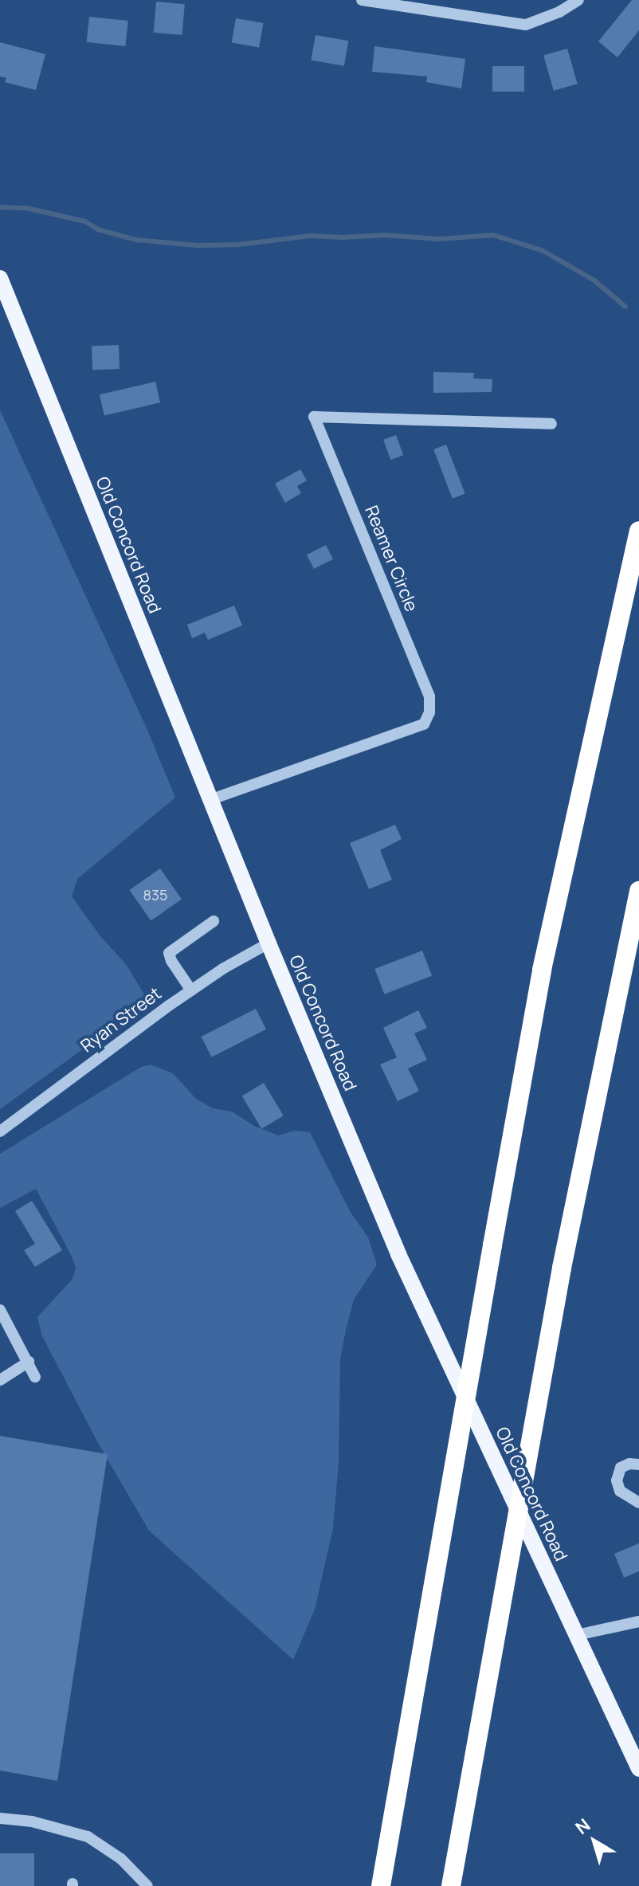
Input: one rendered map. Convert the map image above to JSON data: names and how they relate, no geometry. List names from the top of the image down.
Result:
{
  "streets": {
    "main road": ["Old Concord Road"],
    "street": ["Reamer Circle", "Ryan Street"]
  },
  "crossings": [
    ["Old Concord Road", "Reamer Circle"],
    ["Old Concord Road", "Ryan Street"]
  ],
  "house_numbers": ["835"],
  "north": "top left"
}
